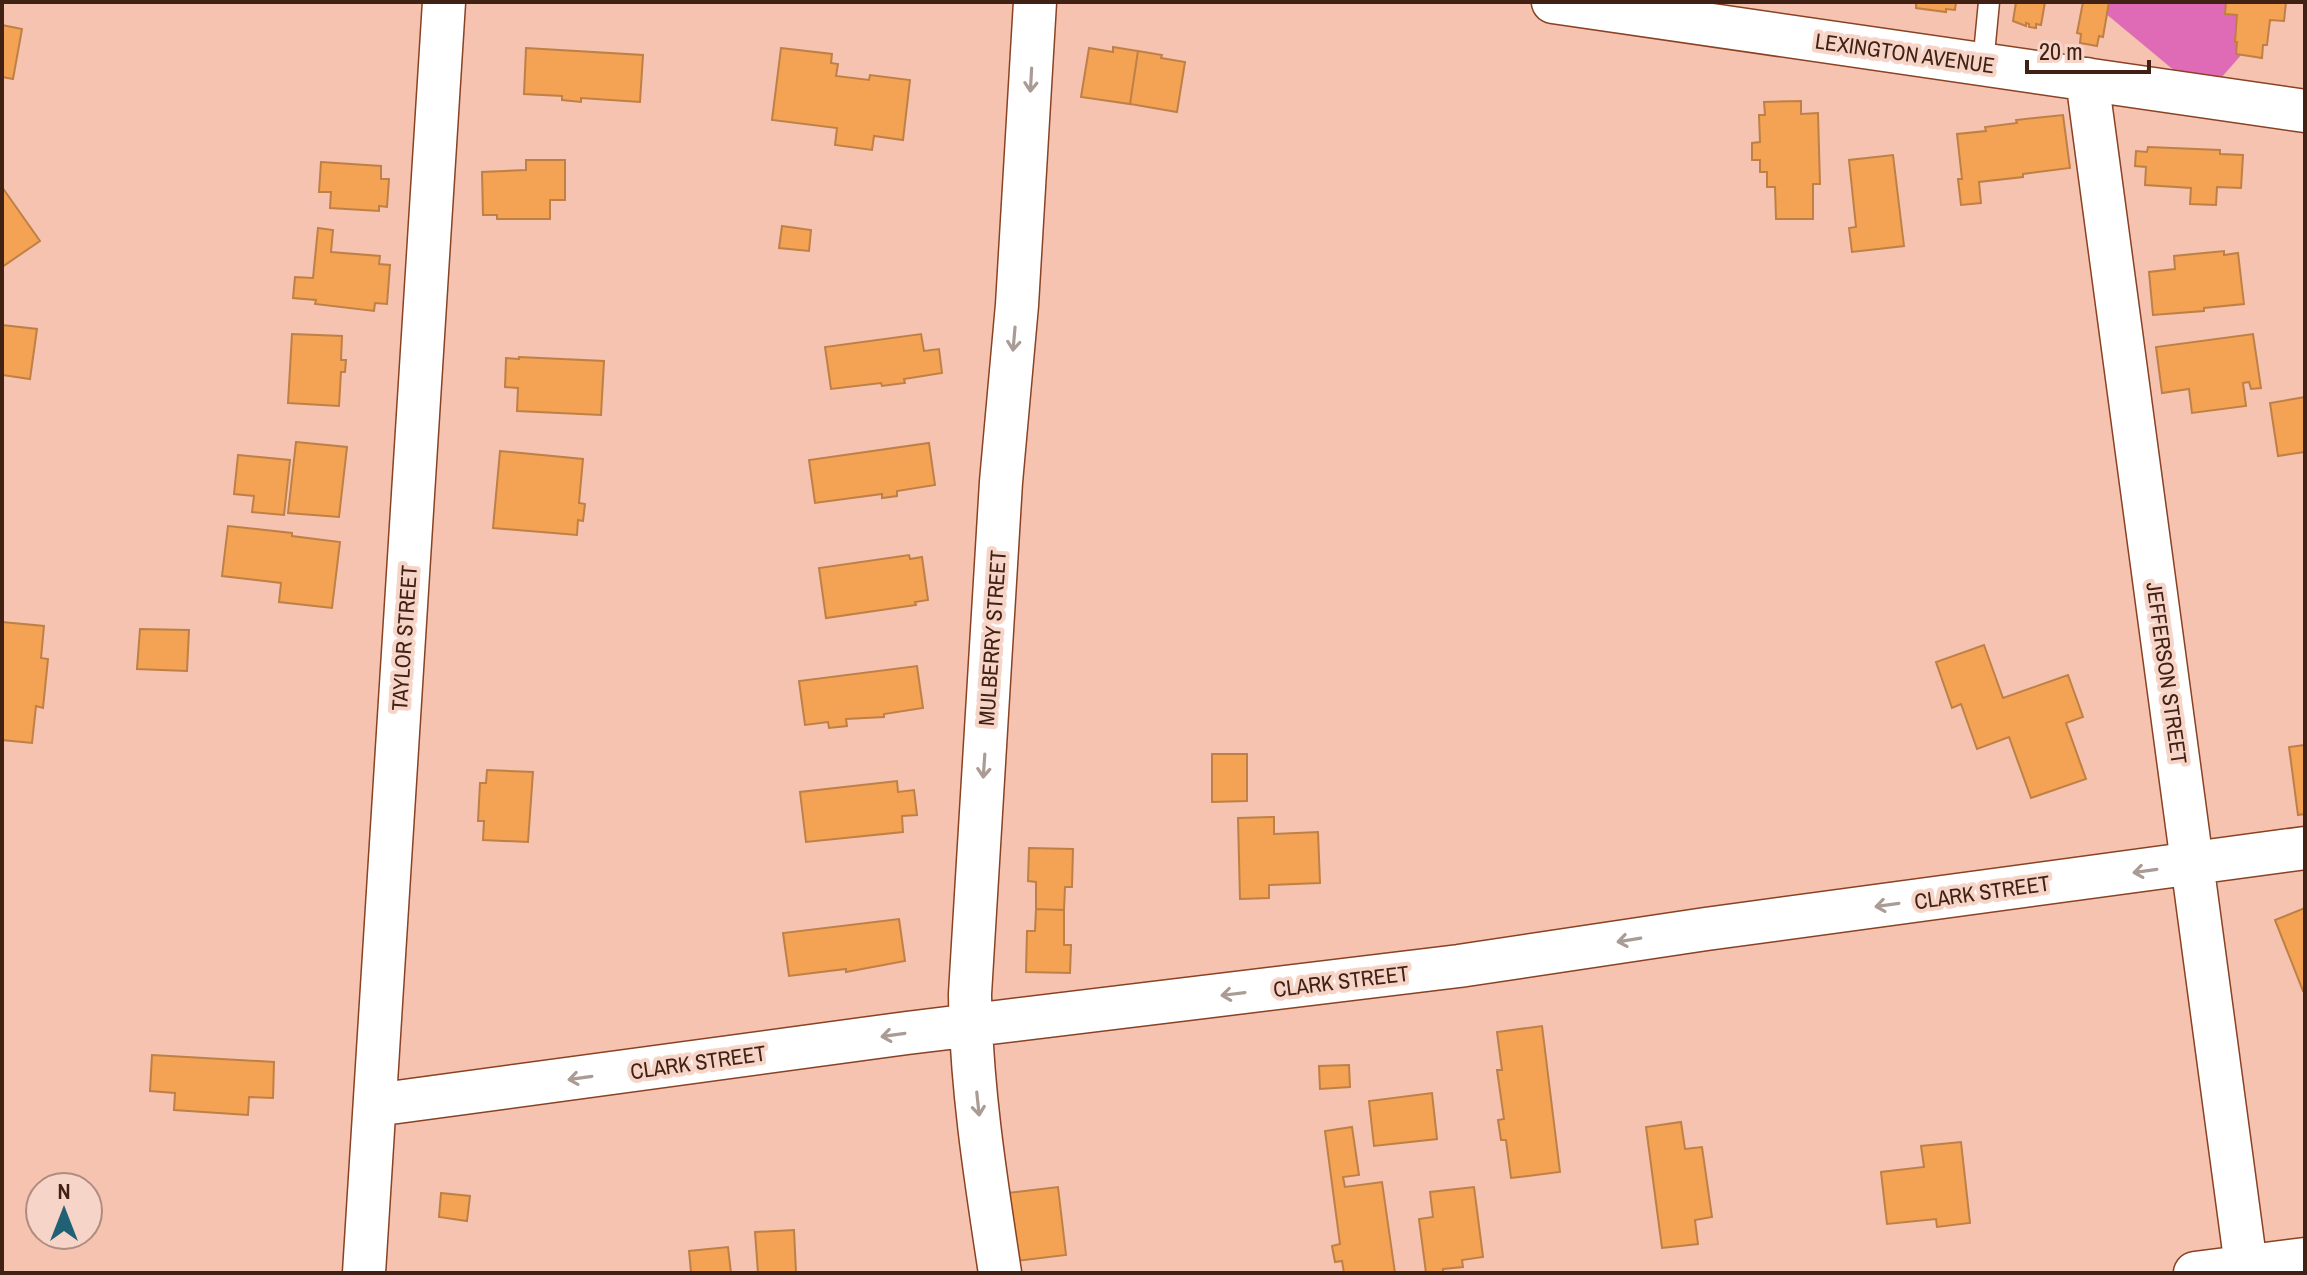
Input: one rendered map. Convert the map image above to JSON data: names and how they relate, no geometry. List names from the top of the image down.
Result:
{
  "streets": {
    "street": [
      "LEXINGTON AVENUE",
      "TAYLOR STREET",
      "MULBERRY STREET",
      "JEFFERSON STREET",
      "CLARK STREET"
    ]
  },
  "crossings": [
    ["LEXINGTON AVENUE", "JEFFERSON STREET"],
    ["TAYLOR STREET", "CLARK STREET"],
    ["MULBERRY STREET", "CLARK STREET"],
    ["JEFFERSON STREET", "CLARK STREET"]
  ],
  "one_way": ["MULBERRY STREET", "CLARK STREET"],
  "scale_bar": "20 m",
  "north": "top"
}
